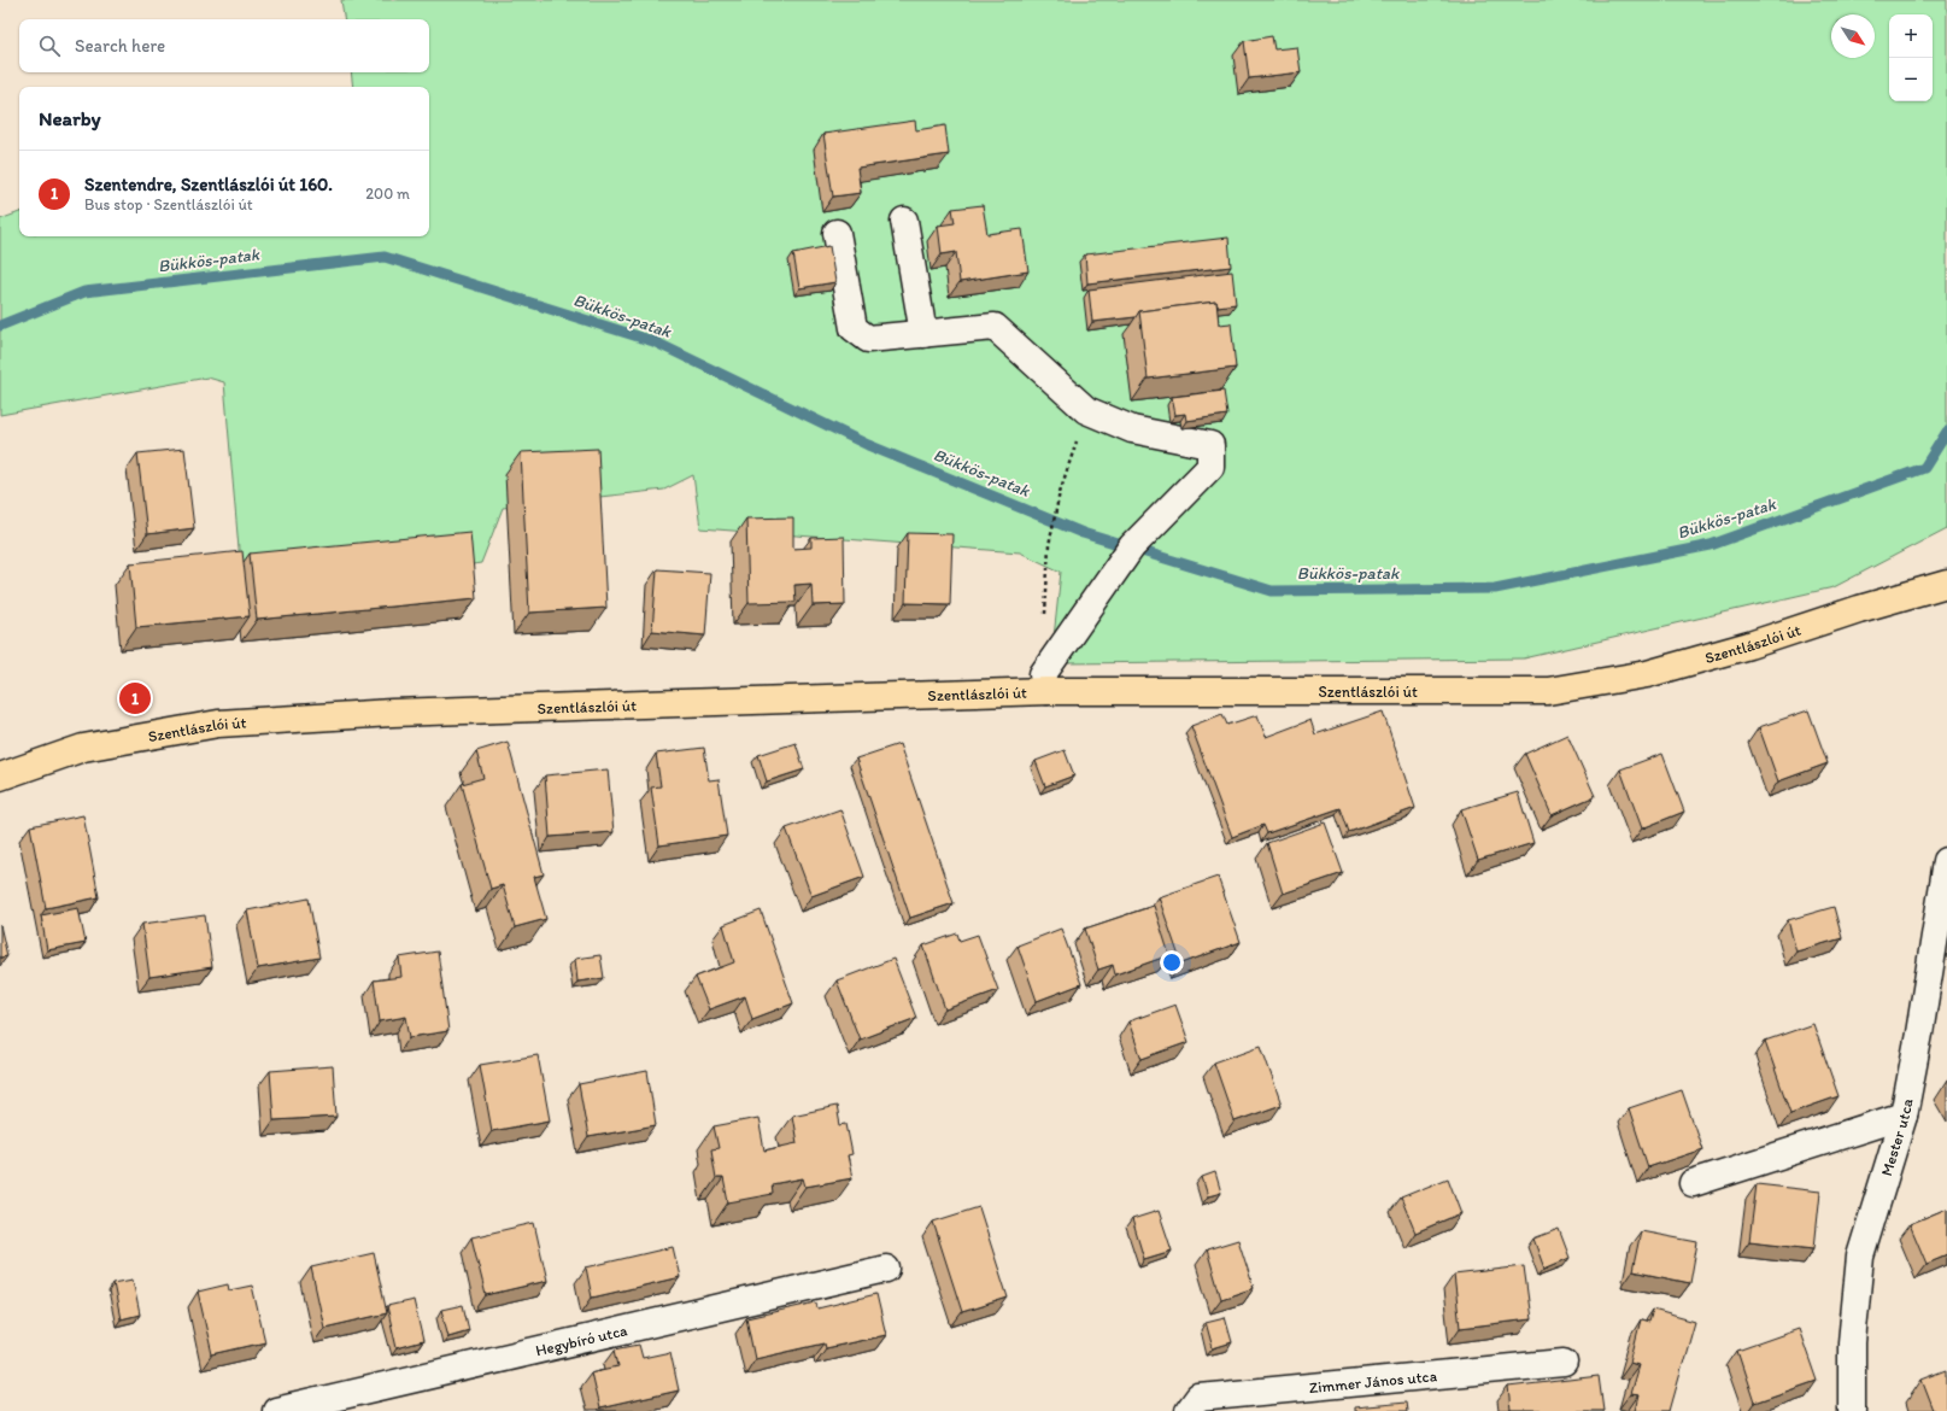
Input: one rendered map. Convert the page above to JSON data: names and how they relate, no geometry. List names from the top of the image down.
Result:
{
  "streets": {
    "main road": ["Szentlászlói út"],
    "street": ["Mester utca", "Hegybíró utca", "Zimmer János utca"]
  },
  "water": ["Bükkös-patak"],
  "north": "bottom right",
  "page": {
    "map_buttons": ["+", "−"],
    "search": "Search here",
    "heading": "Nearby",
    "list": [
      {
        "mark": "1",
        "name": "Szentendre, Szentlászlói út 160.",
        "note": "Bus stop · Szentlászlói út",
        "value": "200 m"
      }
    ],
    "pins": "1"
  }
}
